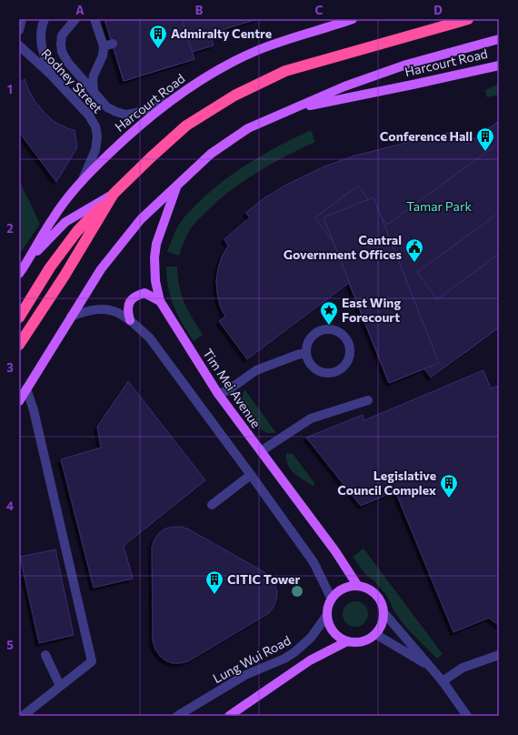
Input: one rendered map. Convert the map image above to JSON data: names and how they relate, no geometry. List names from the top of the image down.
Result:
{
  "streets": {
    "highway": ["Harcourt Road"],
    "main road": ["Tim Mei Avenue", "Lung Wui Road"],
    "street": ["Rodney Street"]
  },
  "crossings": [
    ["Harcourt Road", "Rodney Street"],
    ["Harcourt Road", "Tim Mei Avenue"],
    ["Tim Mei Avenue", "Lung Wui Road"]
  ],
  "parks": ["Tamar Park"],
  "places": {
    "building": [
      "Admiralty Centre",
      "Conference Hall",
      "Legislative Council Complex",
      "CITIC Tower"
    ],
    "public building": ["Central Government Offices"],
    "place": ["East Wing Forecourt"]
  },
  "grid": {
    "columns": [
      "A",
      "B",
      "C",
      "D"
    ],
    "rows": [
      "1",
      "2",
      "3",
      "4",
      "5"
    ]
  }
}
